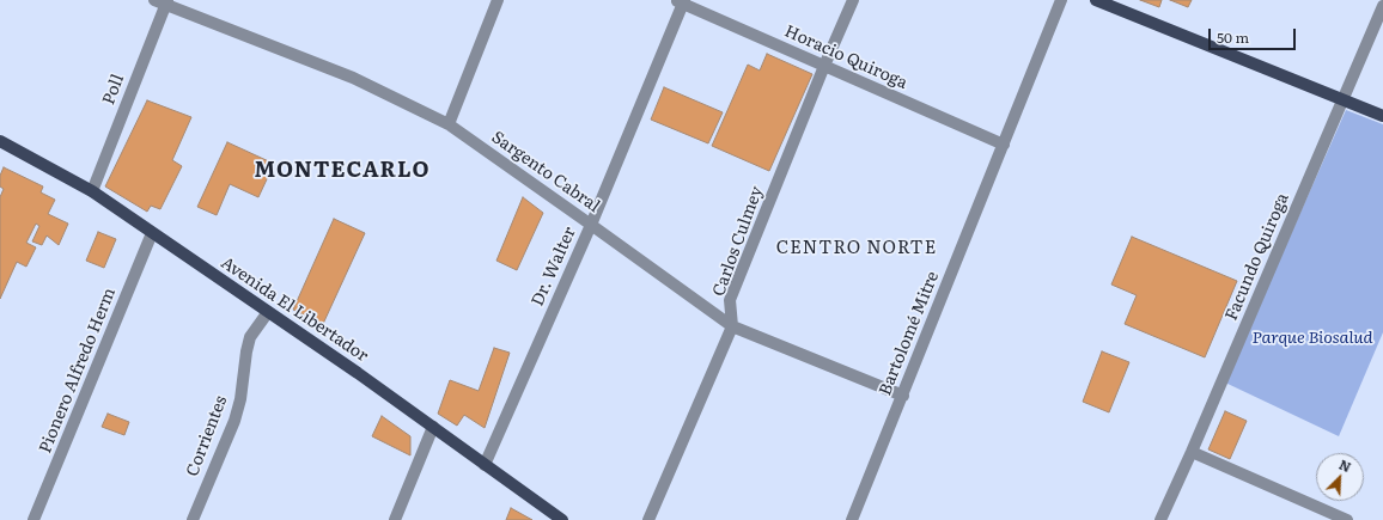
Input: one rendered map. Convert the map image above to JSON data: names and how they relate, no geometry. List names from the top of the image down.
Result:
{
  "streets": {
    "main road": ["Avenida El Libertador"],
    "street": [
      "Horacio Quiroga",
      "Poll",
      "Sargento Cabral",
      "Carlos Culmey",
      "Facundo Quiroga",
      "Dr. Walter",
      "Bartolomé Mitre",
      "Pionero Alfredo Herm",
      "Corrientes"
    ]
  },
  "crossings": [
    ["Horacio Quiroga", "Carlos Culmey"],
    ["Horacio Quiroga", "Dr. Walter"],
    ["Horacio Quiroga", "Bartolomé Mitre"],
    ["Poll", "Sargento Cabral"],
    ["Poll", "Avenida El Libertador"],
    ["Sargento Cabral", "Carlos Culmey"],
    ["Sargento Cabral", "Dr. Walter"],
    ["Sargento Cabral", "Bartolomé Mitre"],
    ["Dr. Walter", "Avenida El Libertador"],
    ["Avenida El Libertador", "Pionero Alfredo Herm"],
    ["Avenida El Libertador", "Corrientes"]
  ],
  "districts": ["MONTECARLO", "CENTRO NORTE"],
  "parks": ["Parque Biosalud"],
  "scale_bar": "50 m",
  "north": "top right"
}
